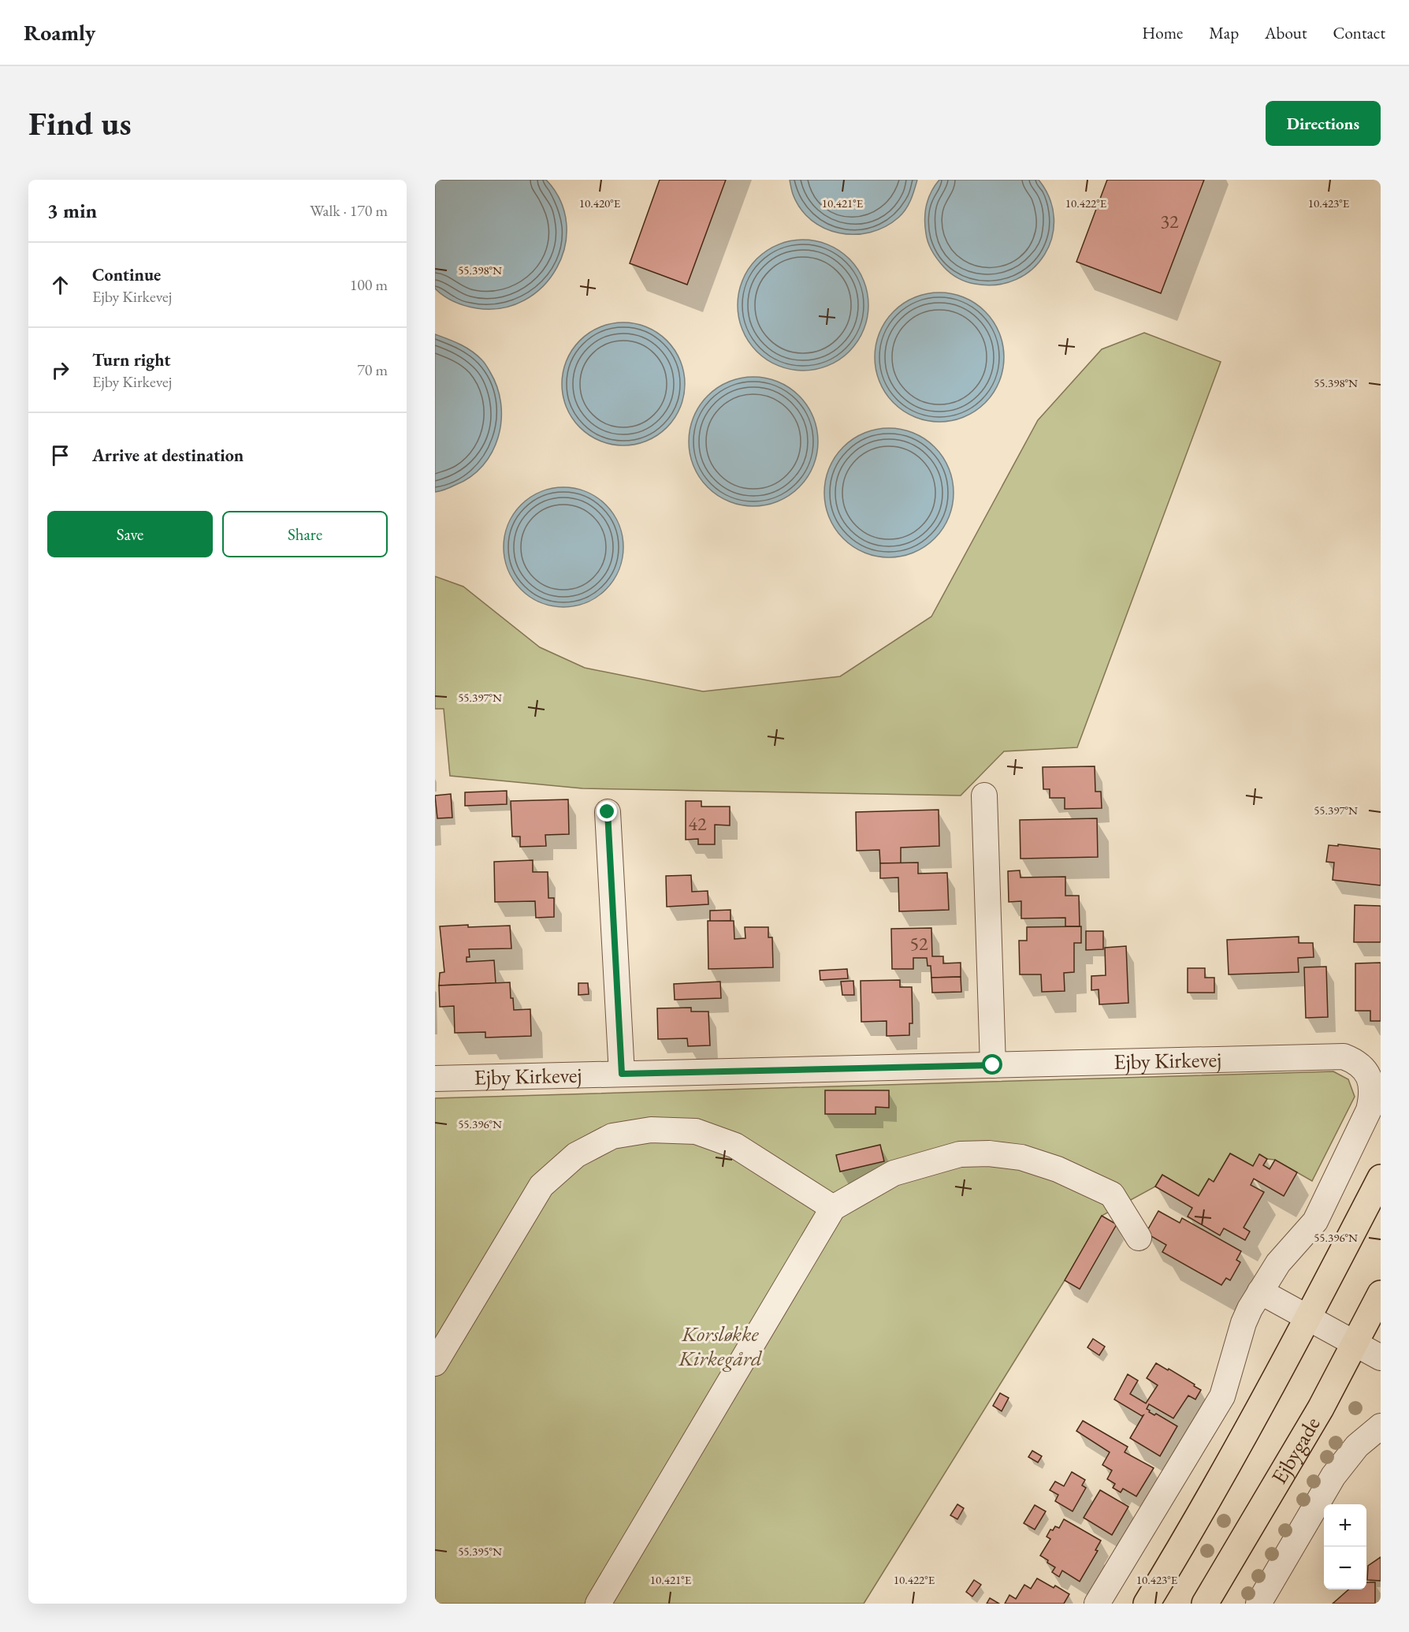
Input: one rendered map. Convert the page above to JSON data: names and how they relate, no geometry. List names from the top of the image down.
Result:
{
  "streets": {
    "main road": ["Ejbygade"],
    "street": ["Ejby Kirkevej"]
  },
  "parks": ["Korsløkke Kirkegård"],
  "house_numbers": ["32", "42", "52"],
  "page": {
    "header": "Roamly",
    "nav": [
      "Home",
      "Map",
      "About",
      "Contact"
    ],
    "buttons": [
      "Directions",
      ["Save", "Share"]
    ],
    "title": "Find us",
    "heading": ["3 min", "Walk · 170 m"],
    "list": [
      ["Continue", "Ejby Kirkevej", "100 m"],
      ["Turn right", "Ejby Kirkevej", "70 m"],
      "Arrive at destination"
    ],
    "map_buttons": ["+", "−"]
  },
  "coordinates": [
    "10.420°E",
    "10.421°E",
    "10.422°E",
    "10.423°E",
    "55.398°N",
    "55.397°N",
    "55.396°N",
    "55.395°N"
  ]
}
